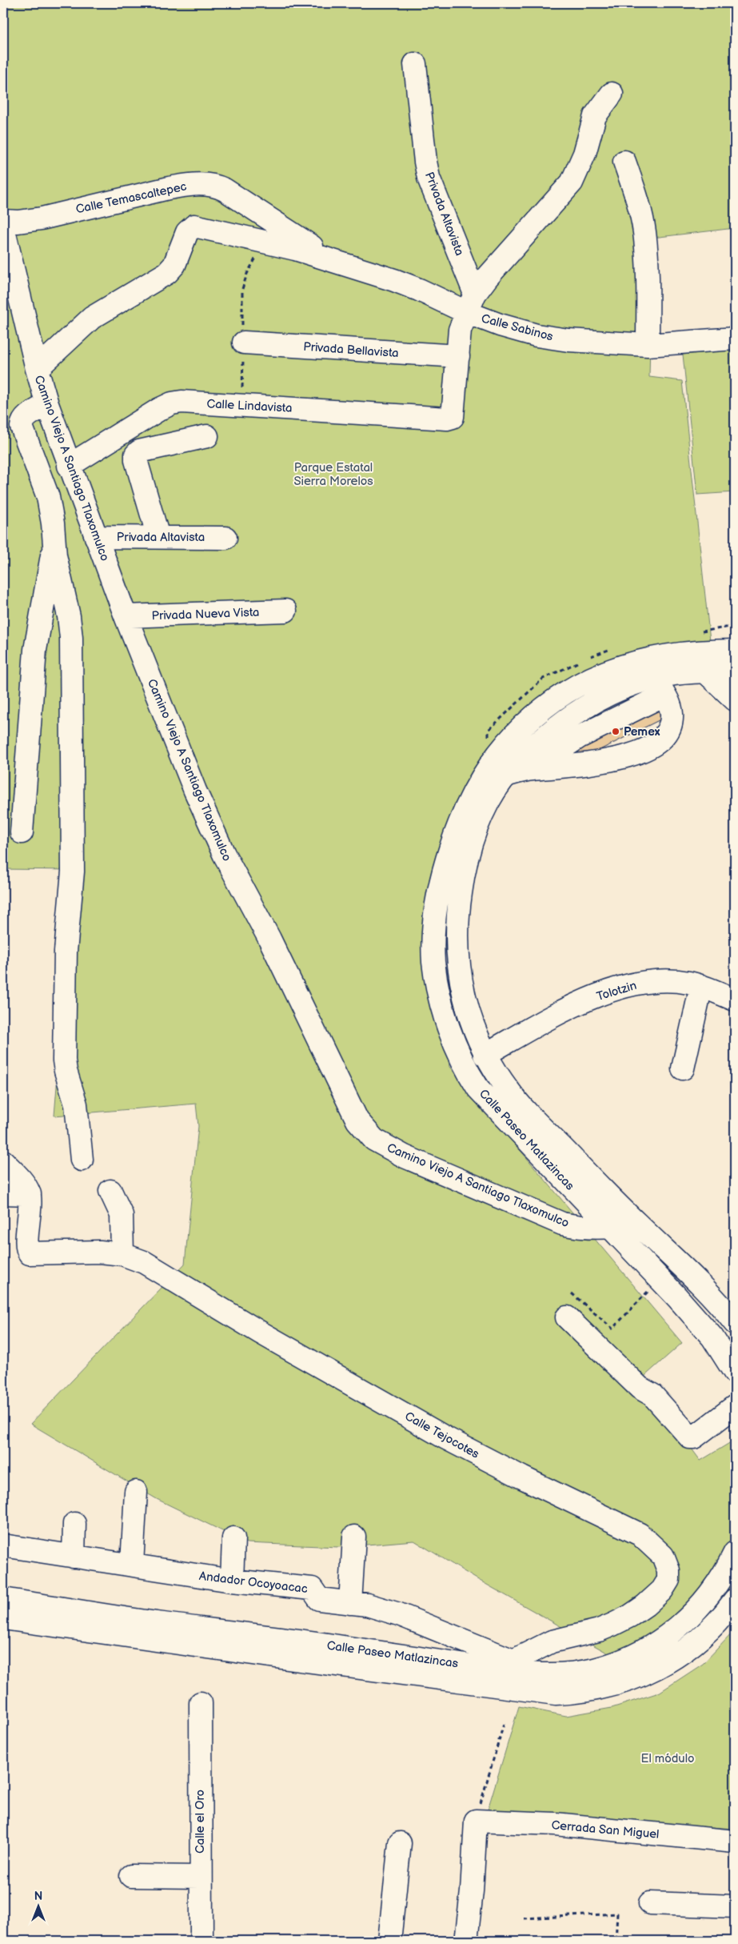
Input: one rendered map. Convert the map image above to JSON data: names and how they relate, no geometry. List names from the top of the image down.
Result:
{
  "streets": {
    "main road": [
      "Calle Temascaltepec",
      "Privada Altavista",
      "Calle Sabinos",
      "Privada Bellavista",
      "Calle Lindavista",
      "Camino Viejo A Santiago Tlaxomulco",
      "Privada Nueva Vista",
      "Tolotzin",
      "Calle Paseo Matlazincas",
      "Calle Tejocotes",
      "Andador Ocoyoacac",
      "Calle el Oro",
      "Cerrada San Miguel"
    ]
  },
  "crossings": [
    ["Calle Temascaltepec", "Calle Sabinos"],
    ["Privada Altavista", "Calle Sabinos"],
    ["Privada Altavista", "Camino Viejo A Santiago Tlaxomulco"],
    ["Privada Bellavista", "Calle Lindavista"],
    ["Calle Lindavista", "Camino Viejo A Santiago Tlaxomulco"],
    ["Camino Viejo A Santiago Tlaxomulco", "Privada Nueva Vista"],
    ["Camino Viejo A Santiago Tlaxomulco", "Calle Paseo Matlazincas"],
    ["Tolotzin", "Calle Paseo Matlazincas"],
    ["Calle Paseo Matlazincas", "Calle Tejocotes"],
    ["Calle Paseo Matlazincas", "Andador Ocoyoacac"],
    ["Calle Tejocotes", "Andador Ocoyoacac"]
  ],
  "parks": ["Parque Estatal Sierra Morelos", "El módulo"],
  "places": ["Pemex"],
  "north": "top"
}
